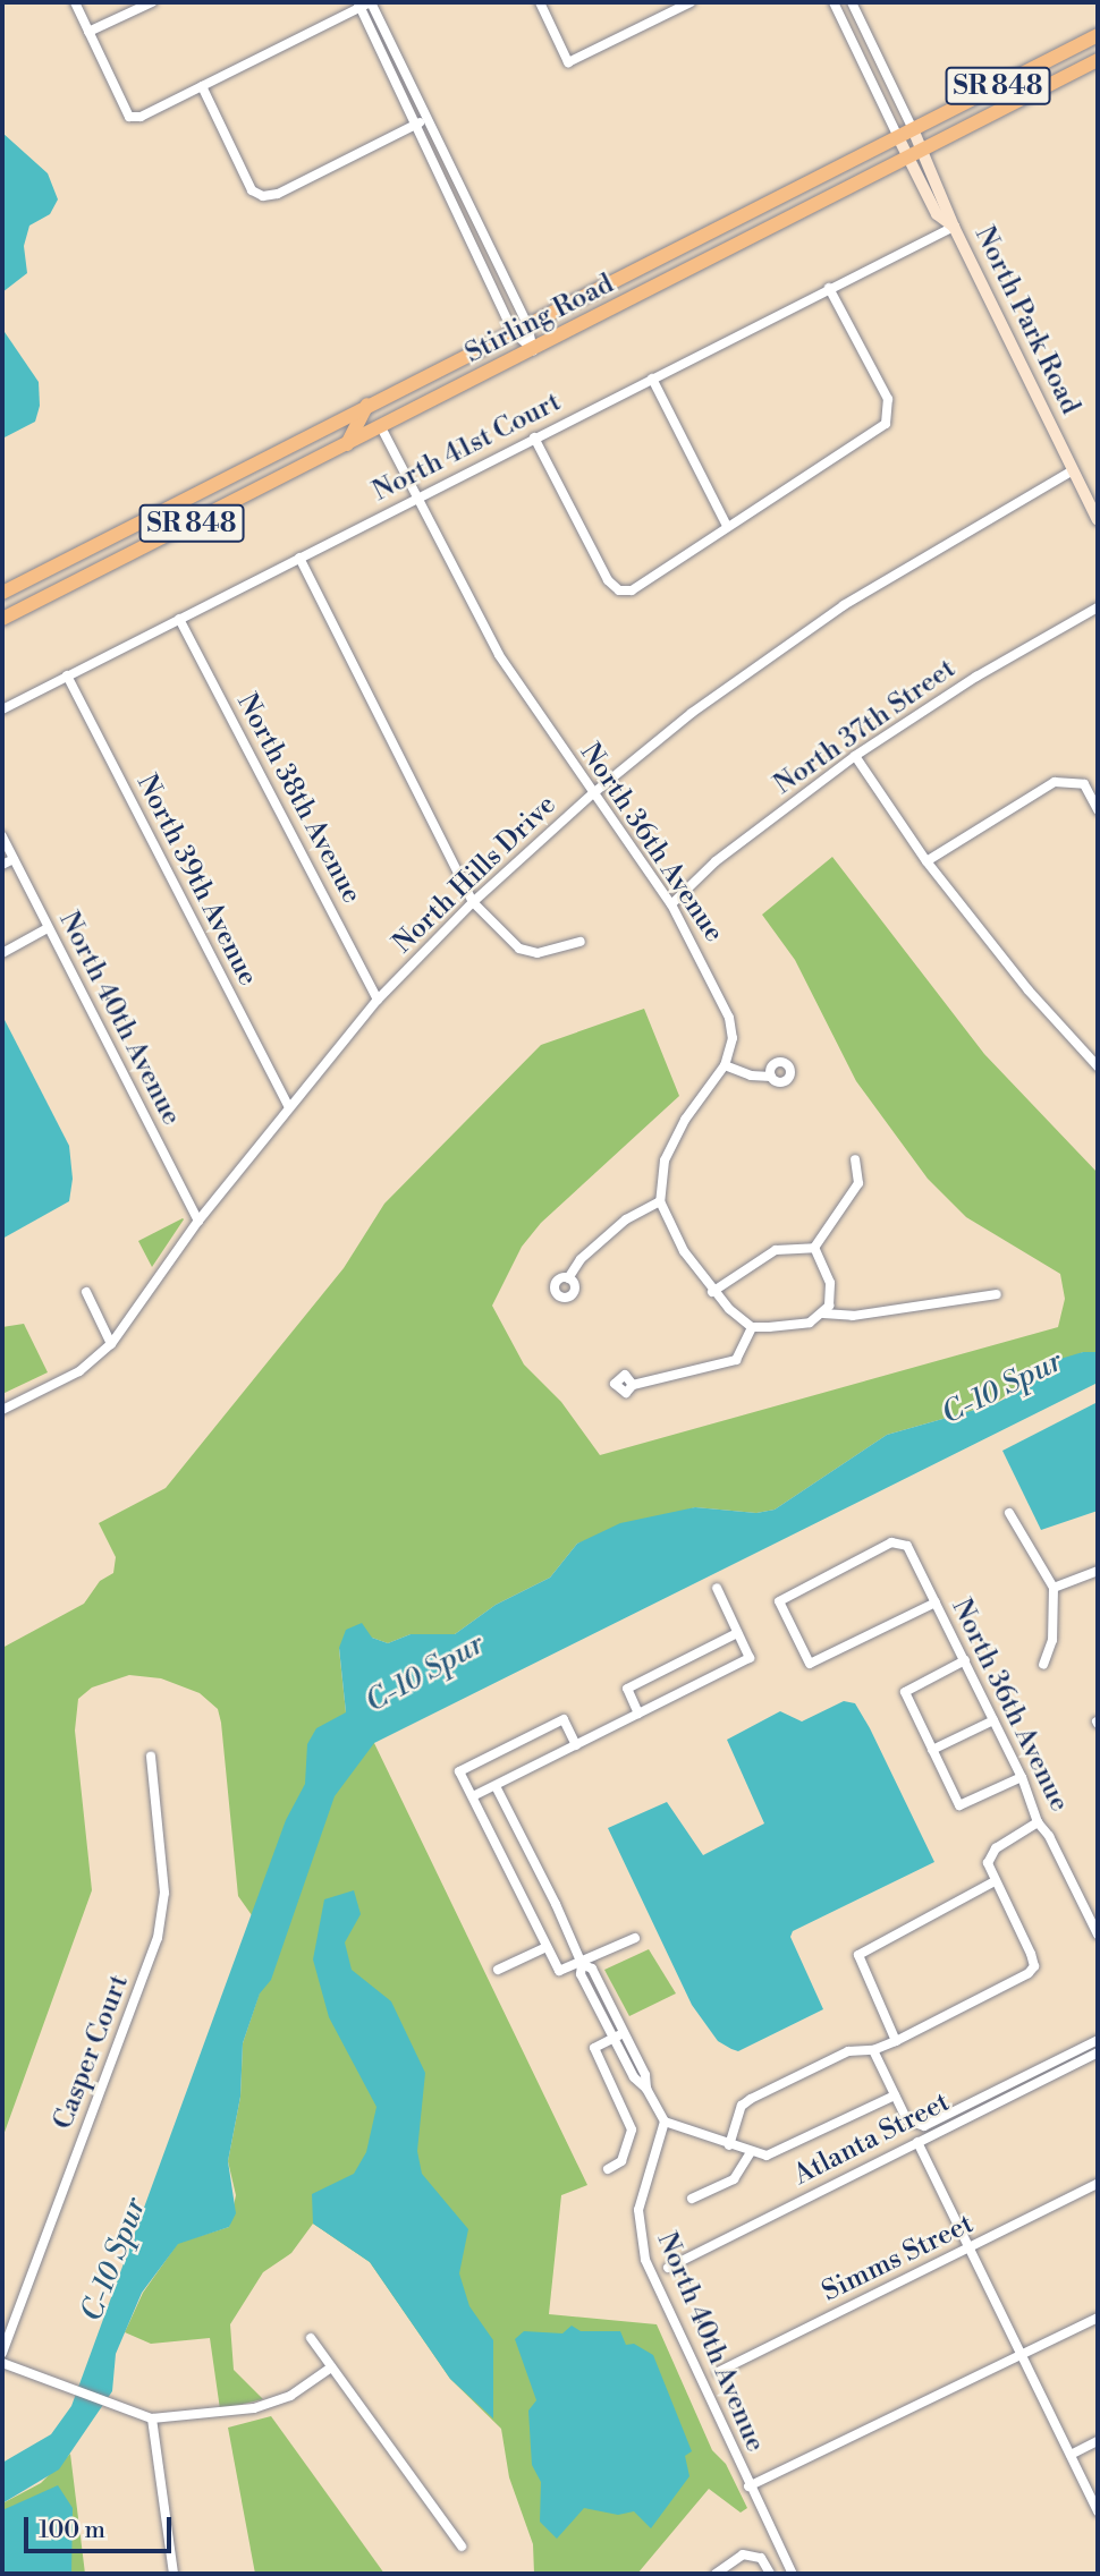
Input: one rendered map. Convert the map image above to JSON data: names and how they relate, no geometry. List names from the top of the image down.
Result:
{
  "streets": {
    "main road": ["SR 848", "Stirling Road"],
    "street": [
      "North Park Road",
      "North 41st Court",
      "North 37th Street",
      "North 38th Avenue",
      "North 36th Avenue",
      "North Hills Drive",
      "North 39th Avenue",
      "North 40th Avenue",
      "Casper Court",
      "Atlanta Street",
      "Simms Street"
    ]
  },
  "crossings": [
    ["Stirling Road", "North Park Road"],
    ["Stirling Road", "North 36th Avenue"],
    ["North Park Road", "North 41st Court"],
    ["North Park Road", "North Hills Drive"],
    ["North 41st Court", "North 38th Avenue"],
    ["North 41st Court", "North 36th Avenue"],
    ["North 41st Court", "North 39th Avenue"],
    ["North 37th Street", "North 36th Avenue"],
    ["North 38th Avenue", "North Hills Drive"],
    ["North 36th Avenue", "North Hills Drive"],
    ["North Hills Drive", "North 39th Avenue"],
    ["North Hills Drive", "North 40th Avenue"]
  ],
  "water": ["C-10 Spur"],
  "scale_bar": "100 m"
}
